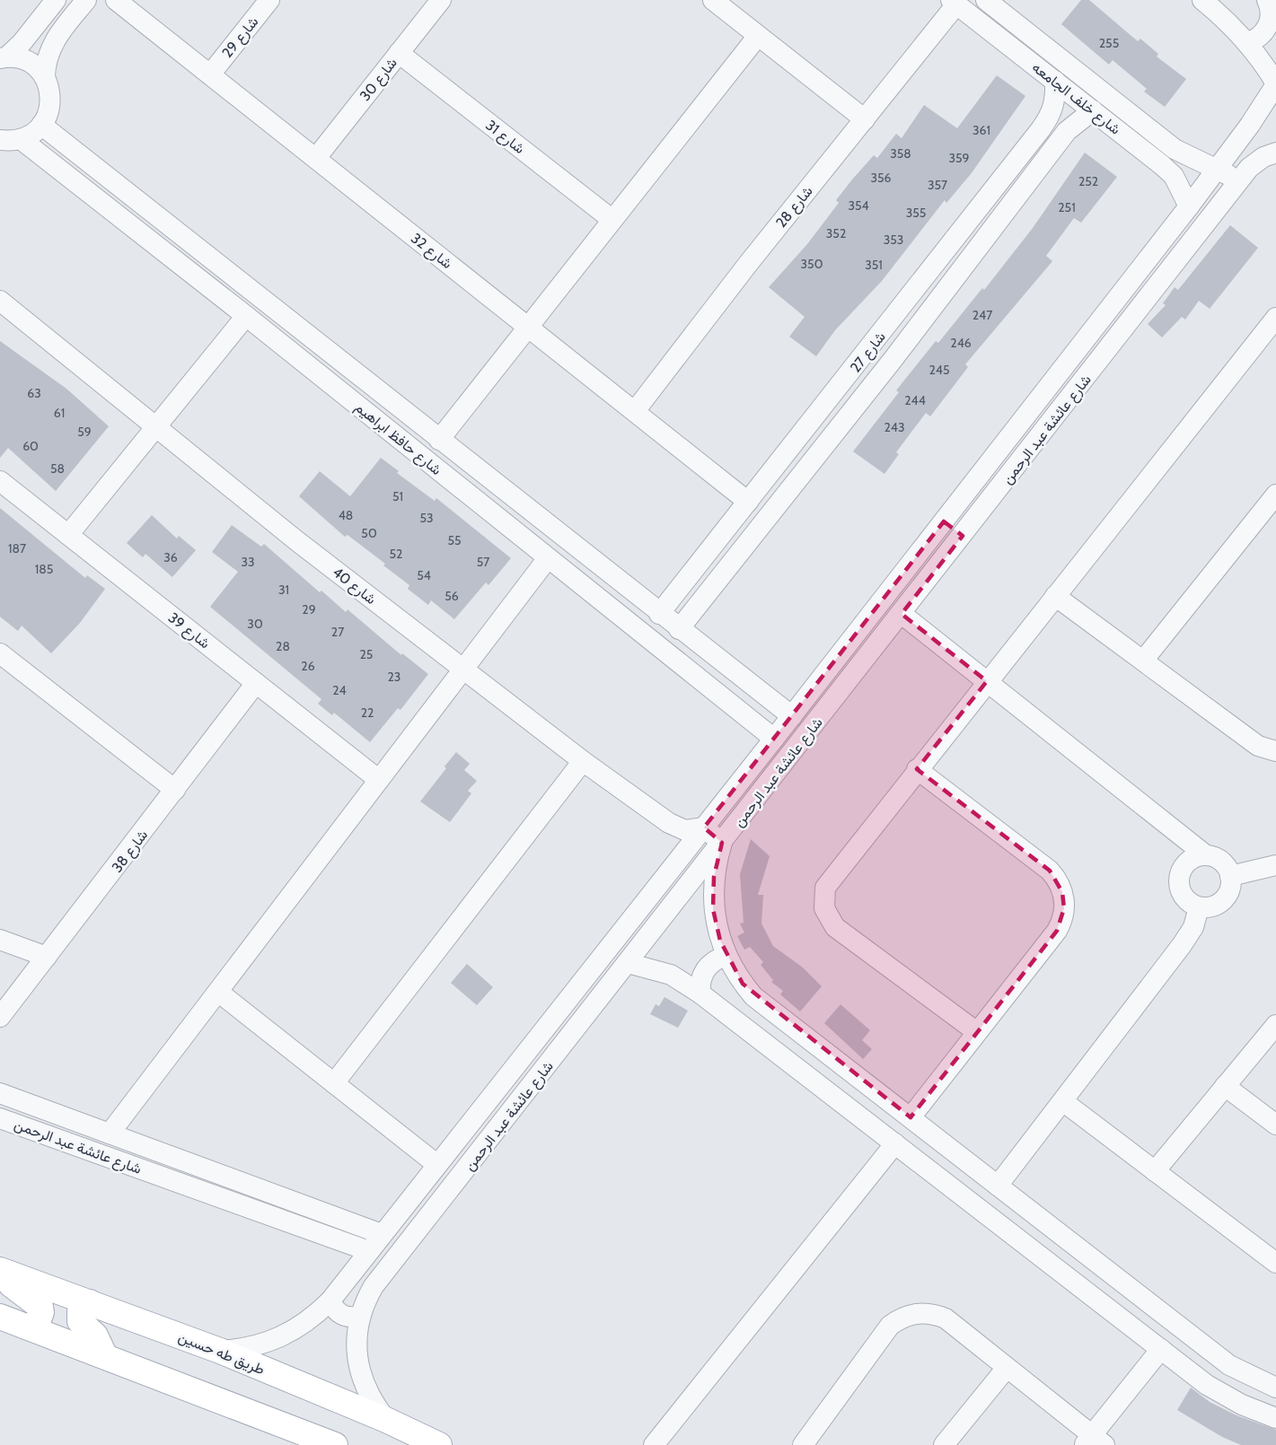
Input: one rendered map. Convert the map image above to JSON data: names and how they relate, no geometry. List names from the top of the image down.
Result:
{
  "streets": {
    "main road": ["طريق طه حسين"],
    "street": [
      "شارع 29",
      "شارع 30",
      "شارع خلف الجامعه",
      "شارع 31",
      "شارع 28",
      "شارع 32",
      "شارع 27",
      "شارع عائشة عبد الرحمن",
      "شارع حافظ ابراهيم",
      "شارع 40",
      "شارع 39",
      "شارع 38"
    ]
  },
  "crossings": [
    ["شارع 29", "شارع 32"],
    ["شارع 30", "شارع 31"],
    ["شارع 30", "شارع 32"],
    ["شارع خلف الجامعه", "شارع 28"],
    ["شارع خلف الجامعه", "شارع 27"],
    ["شارع خلف الجامعه", "شارع عائشة عبد الرحمن"],
    ["شارع 28", "شارع 32"],
    ["شارع 32", "شارع 27"],
    ["شارع 27", "شارع حافظ ابراهيم"],
    ["شارع عائشة عبد الرحمن", "شارع حافظ ابراهيم"],
    ["شارع عائشة عبد الرحمن", "شارع 40"],
    ["شارع عائشة عبد الرحمن", "طريق طه حسين"],
    ["شارع 39", "شارع 38"]
  ],
  "house_numbers": [
    "255",
    "361",
    "358",
    "359",
    "356",
    "252",
    "357",
    "354",
    "251",
    "355",
    "352",
    "353",
    "350",
    "351",
    "247",
    "246",
    "245",
    "63",
    "244",
    "61",
    "243",
    "59",
    "60",
    "58",
    "51",
    "48",
    "53",
    "50",
    "55",
    "187",
    "52",
    "36",
    "33",
    "57",
    "185",
    "54",
    "31",
    "56",
    "29",
    "30",
    "27",
    "28",
    "25",
    "26",
    "23",
    "24",
    "22"
  ]
}
